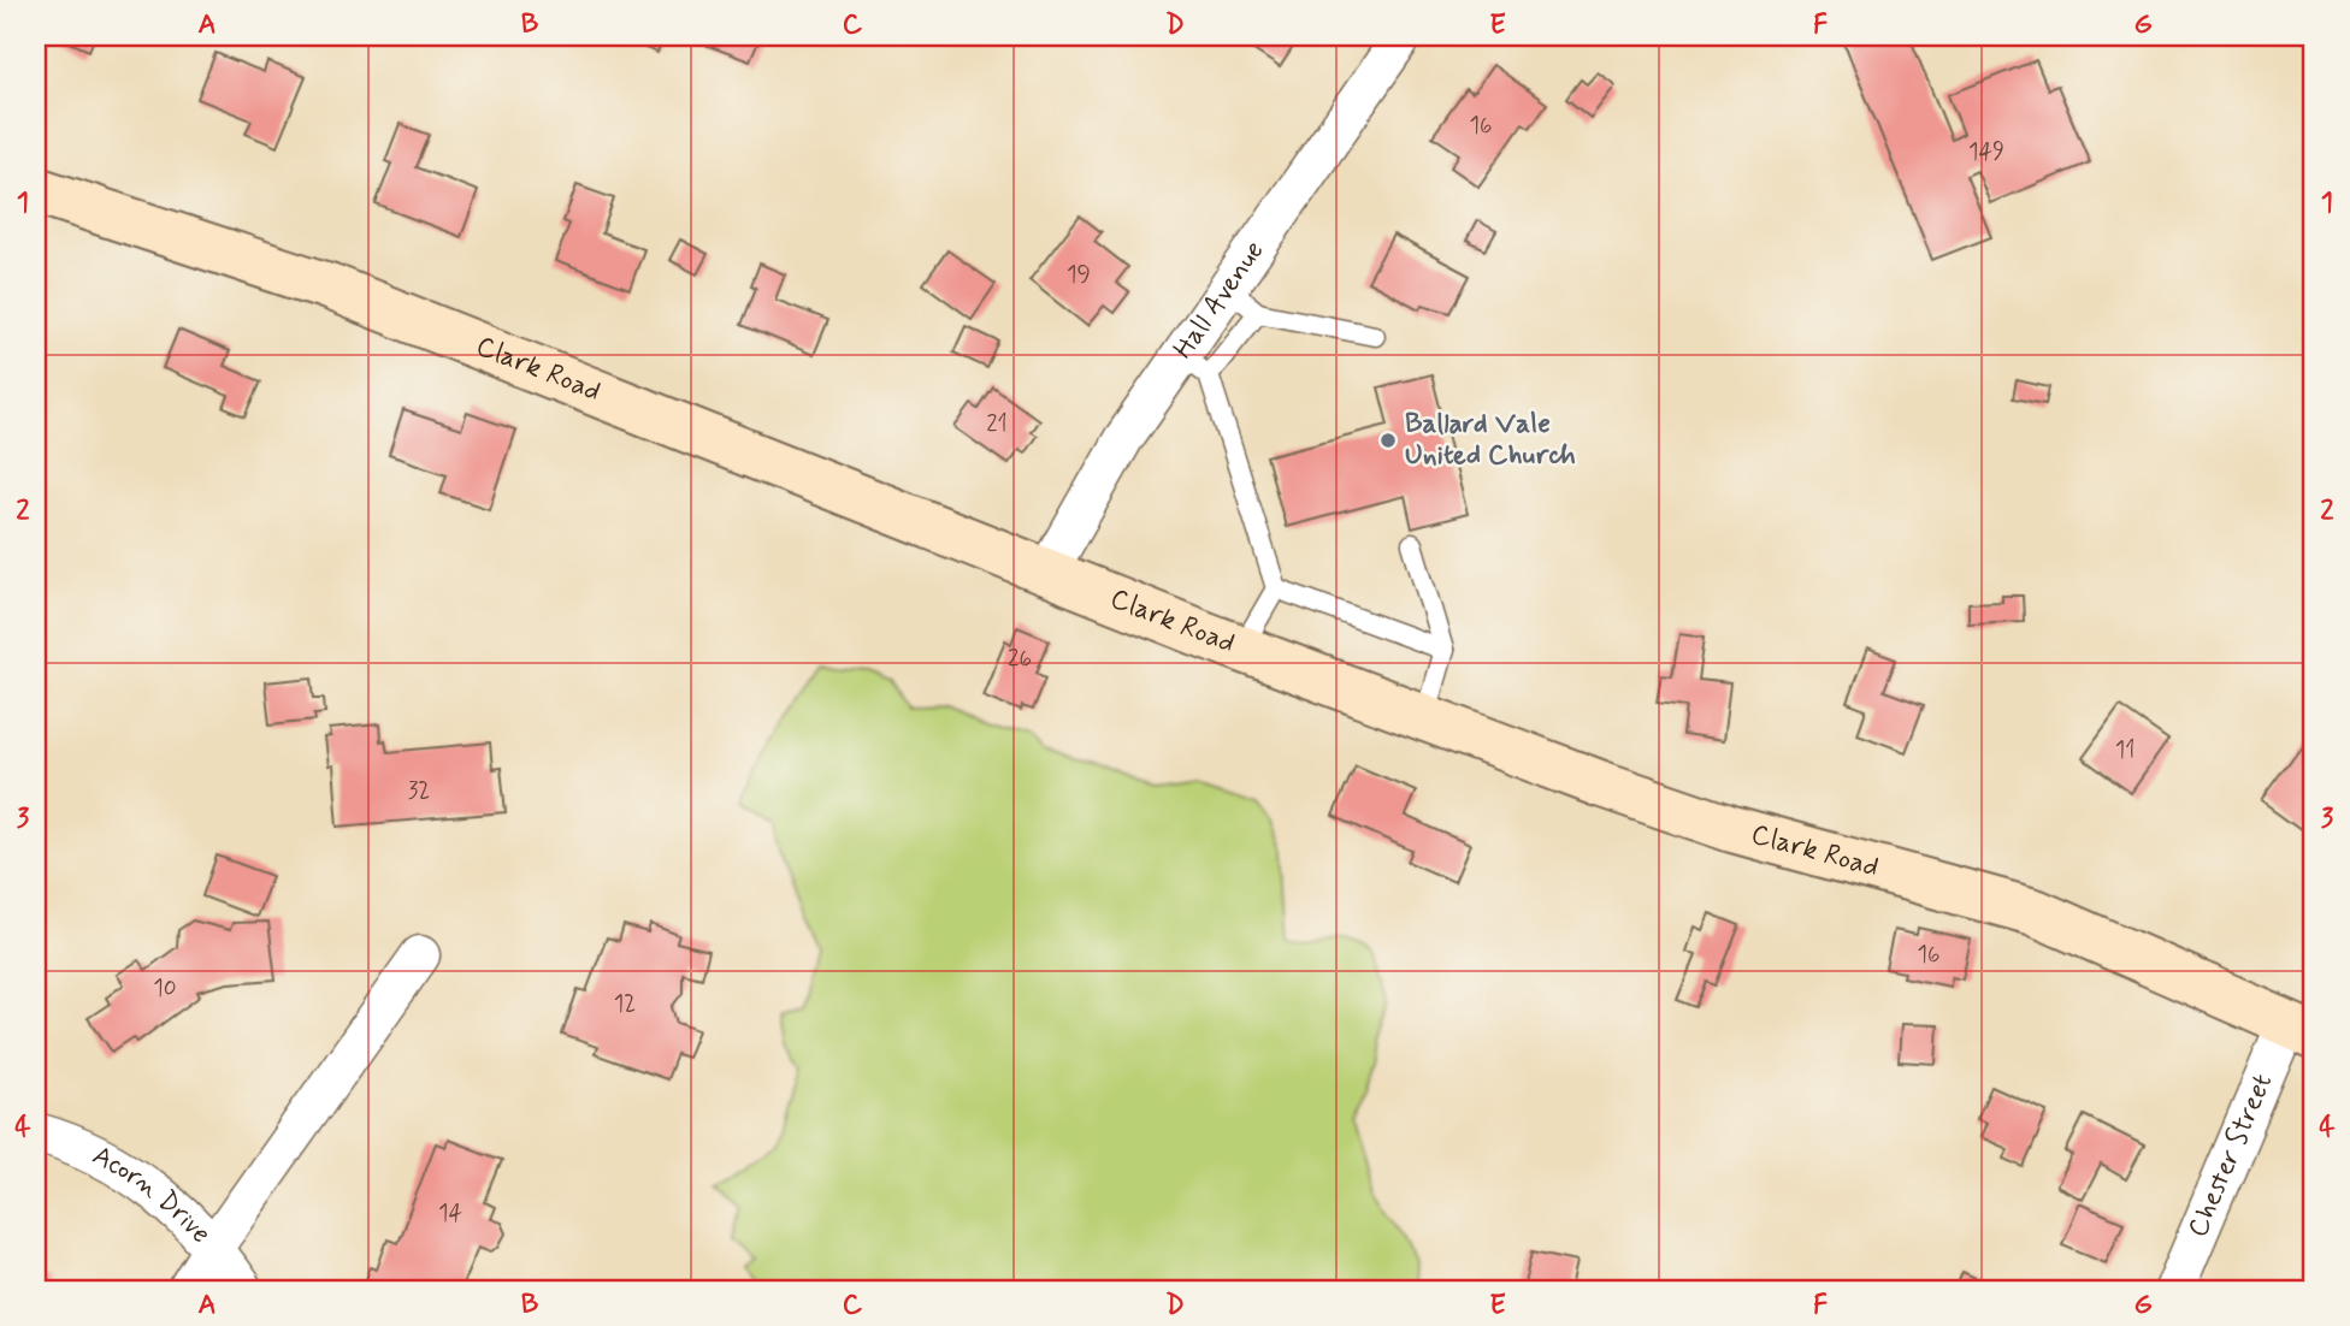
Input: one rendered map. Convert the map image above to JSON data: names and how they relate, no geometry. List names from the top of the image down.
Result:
{
  "streets": {
    "main road": ["Clark Road"],
    "street": ["Hall Avenue", "Chester Street", "Acorn Drive"]
  },
  "crossings": [
    ["Hall Avenue", "Clark Road"],
    ["Clark Road", "Chester Street"]
  ],
  "places": ["Ballard Vale United Church"],
  "house_numbers": [
    "16",
    "149",
    "19",
    "21",
    "26",
    "11",
    "32",
    "16",
    "10",
    "12",
    "14"
  ],
  "grid": {
    "columns": [
      "A",
      "B",
      "C",
      "D",
      "E",
      "F",
      "G"
    ],
    "rows": [
      "1",
      "2",
      "3",
      "4"
    ]
  }
}
